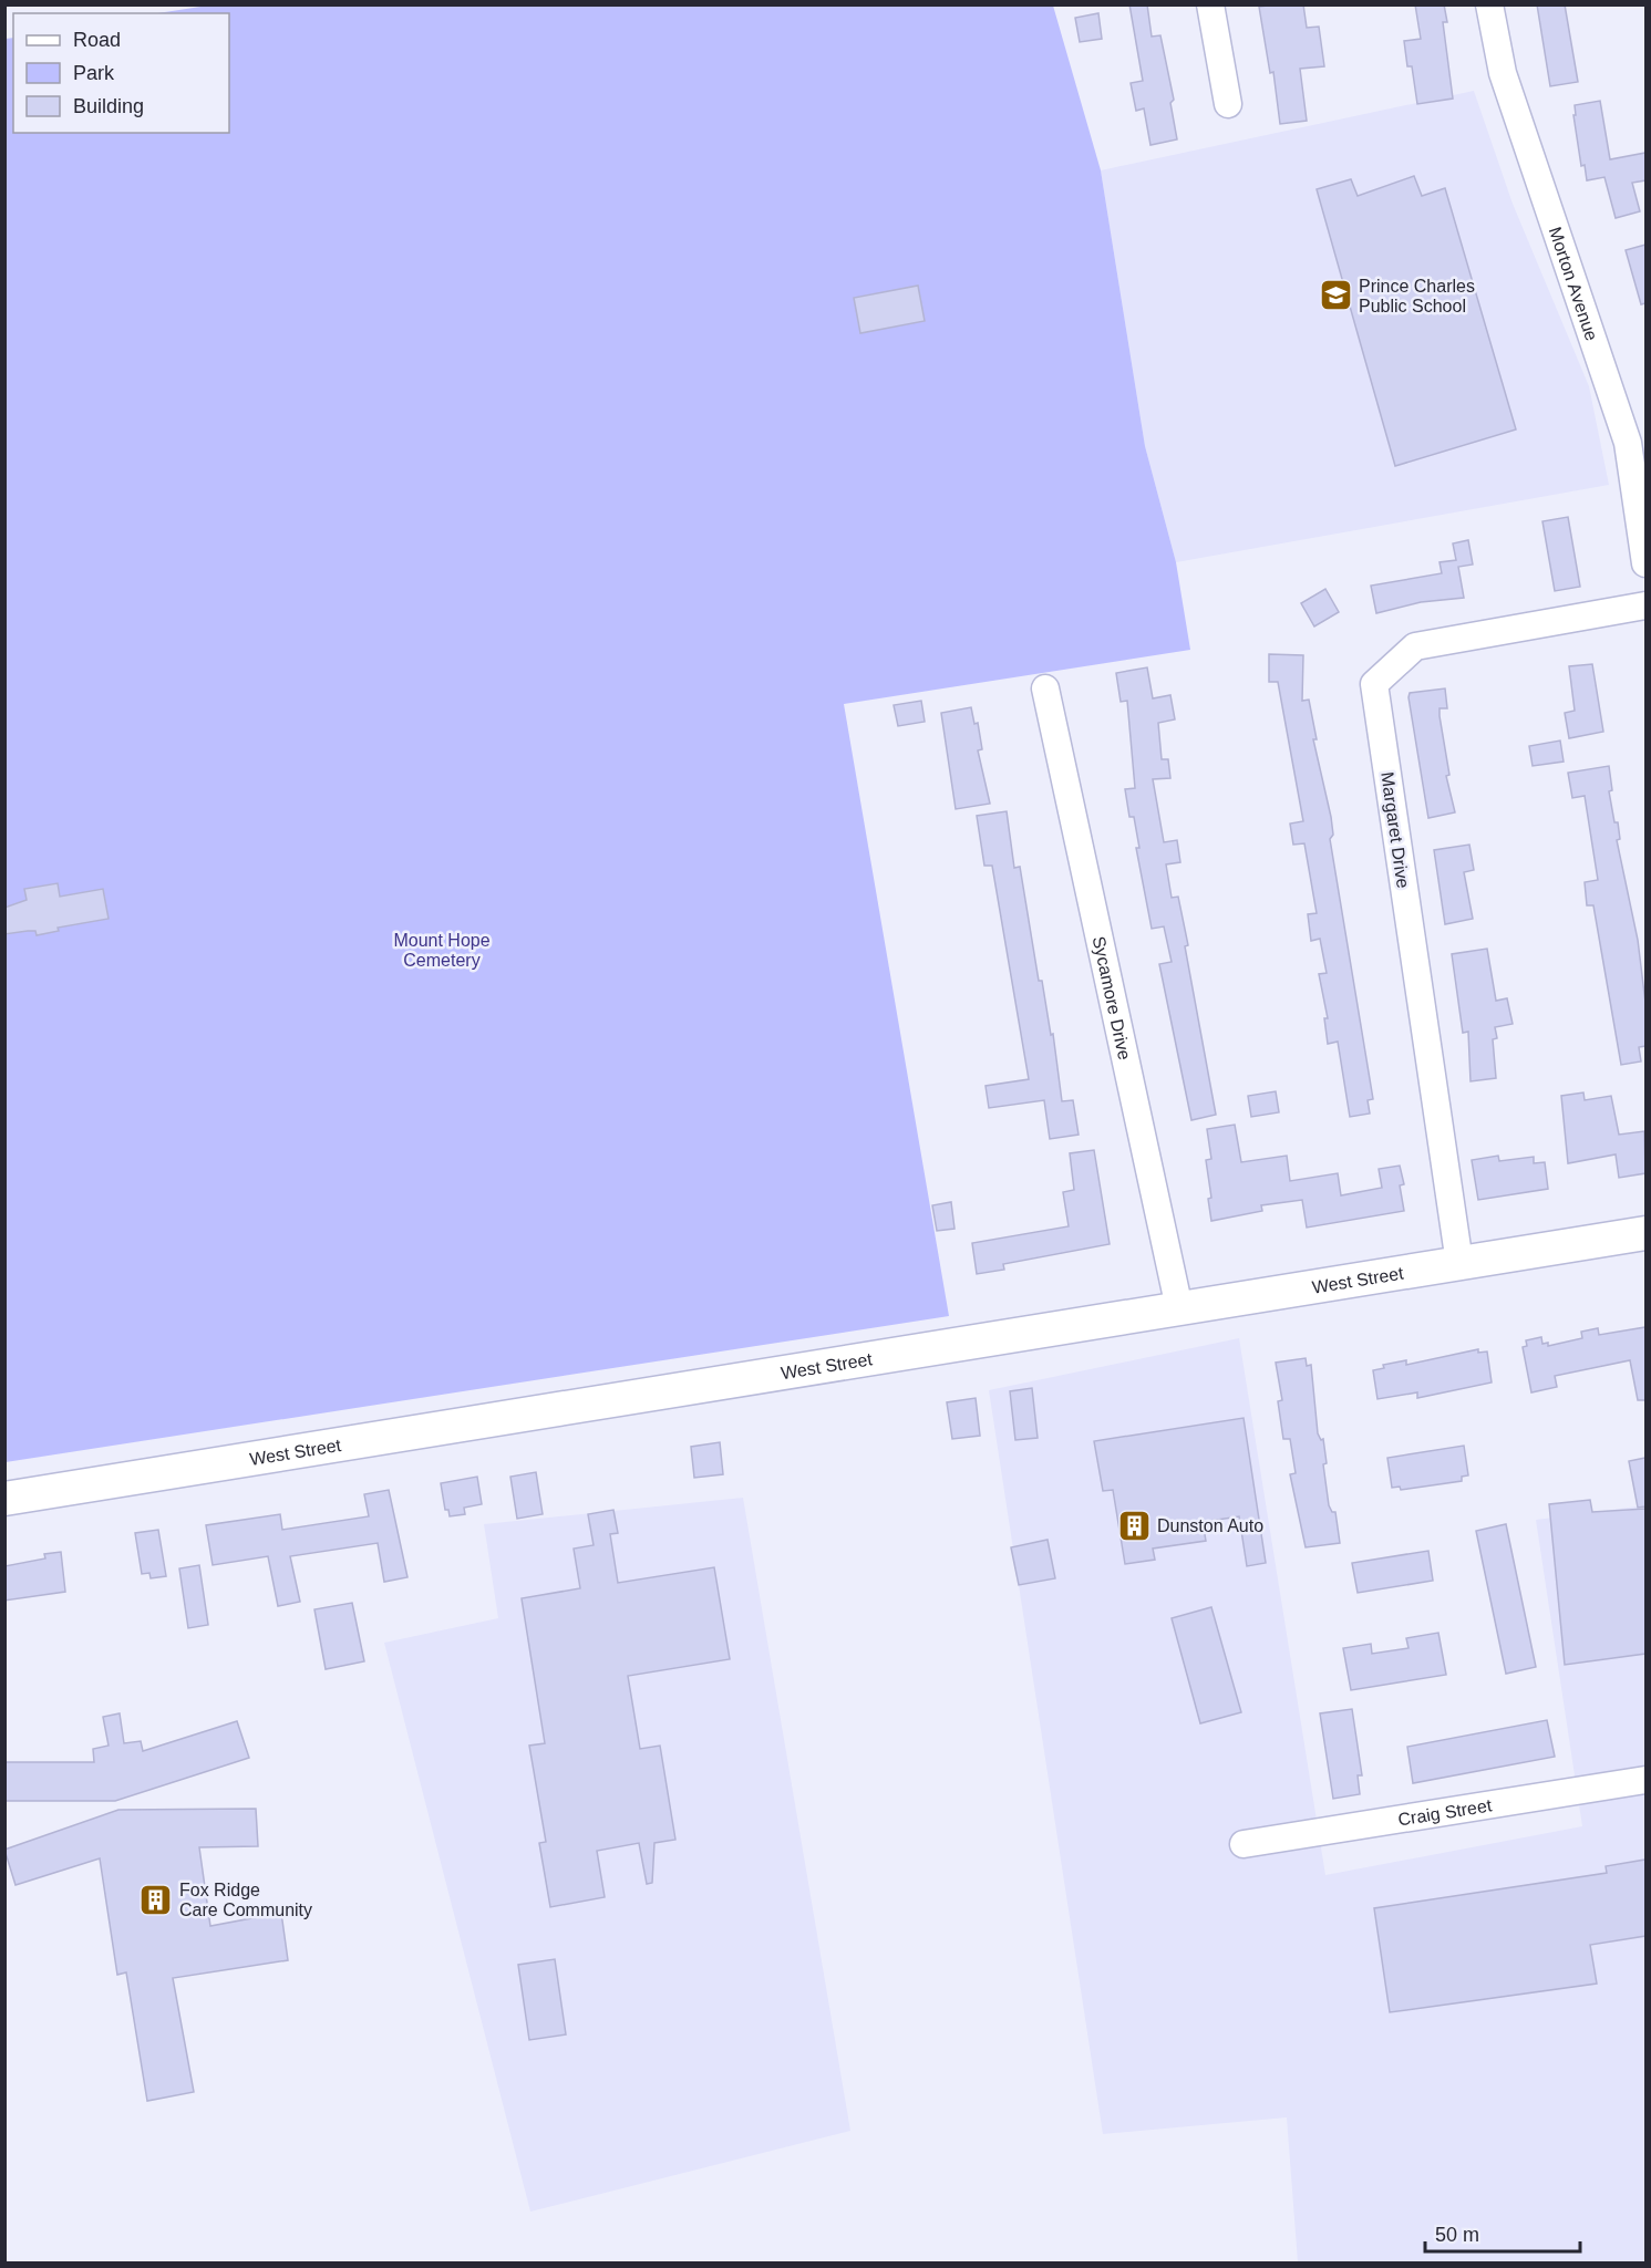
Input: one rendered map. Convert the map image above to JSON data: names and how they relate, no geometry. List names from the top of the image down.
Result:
{
  "streets": {
    "main road": ["West Street"],
    "street": [
      "Morton Avenue",
      "Margaret Drive",
      "Sycamore Drive",
      "Craig Street"
    ]
  },
  "crossings": [
    ["Margaret Drive", "West Street"],
    ["Sycamore Drive", "West Street"]
  ],
  "parks": ["Mount Hope Cemetery"],
  "places": {
    "school or university": ["Prince Charles Public School"],
    "building": ["Dunston Auto", "Fox Ridge Care Community"]
  },
  "legend": ["Road", "Park", "Building"],
  "scale_bar": "50 m"
}
